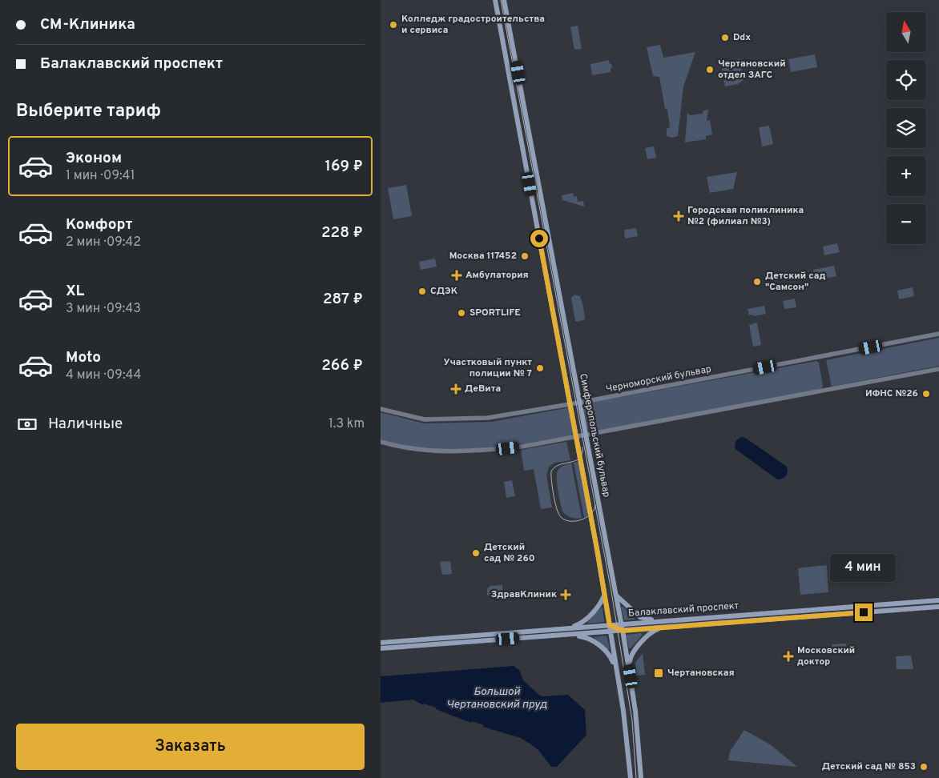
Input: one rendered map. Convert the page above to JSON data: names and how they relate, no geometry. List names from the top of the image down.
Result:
{
  "streets": {
    "main road": ["Симферопольский бульвар", "Балаклавский проспект"],
    "street": ["Черноморский бульвар"]
  },
  "crossings": [
    ["Черноморский бульвар", "Симферопольский бульвар"],
    ["Симферопольский бульвар", "Балаклавский проспект"]
  ],
  "water": ["Большой Чертановский пруд"],
  "places": {
    "other": [
      "Колледж градостроительства и сервиса",
      "Ddx",
      "Чертановский отдел ЗАГС",
      "Москва 117452",
      "Детский сад \"Самсон\"",
      "СДЭК",
      "SPORTLIFE",
      "Участковый пункт полиции № 7",
      "ИФНС №26",
      "Детский сад № 260",
      "Детский сад № 853"
    ],
    "health": [
      "Городская поликлиника №2 (филиал №3)",
      "Амбулатория",
      "ДеВита",
      "ЗдравКлиник",
      "Московский доктор"
    ],
    "transit": ["Чертановская"]
  },
  "north": "top",
  "page": {
    "banner": ["СМ-Клиника", "Балаклавский проспект"],
    "map_buttons": ["+", "−"],
    "heading": "Выберите тариф",
    "list": [
      {
        "name": "Эконом",
        "note": "1 мин · 09:41",
        "value": "169 ₽"
      },
      {
        "name": "Комфорт",
        "note": "2 мин · 09:42",
        "value": "228 ₽"
      },
      {
        "name": "XL",
        "note": "3 мин · 09:43",
        "value": "287 ₽"
      },
      {
        "name": "Moto",
        "note": "4 мин · 09:44",
        "value": "266 ₽"
      }
    ],
    "pay": ["Наличные", "1.3 km"],
    "bubble": "4 мин",
    "buttons": "Заказать"
  }
}
